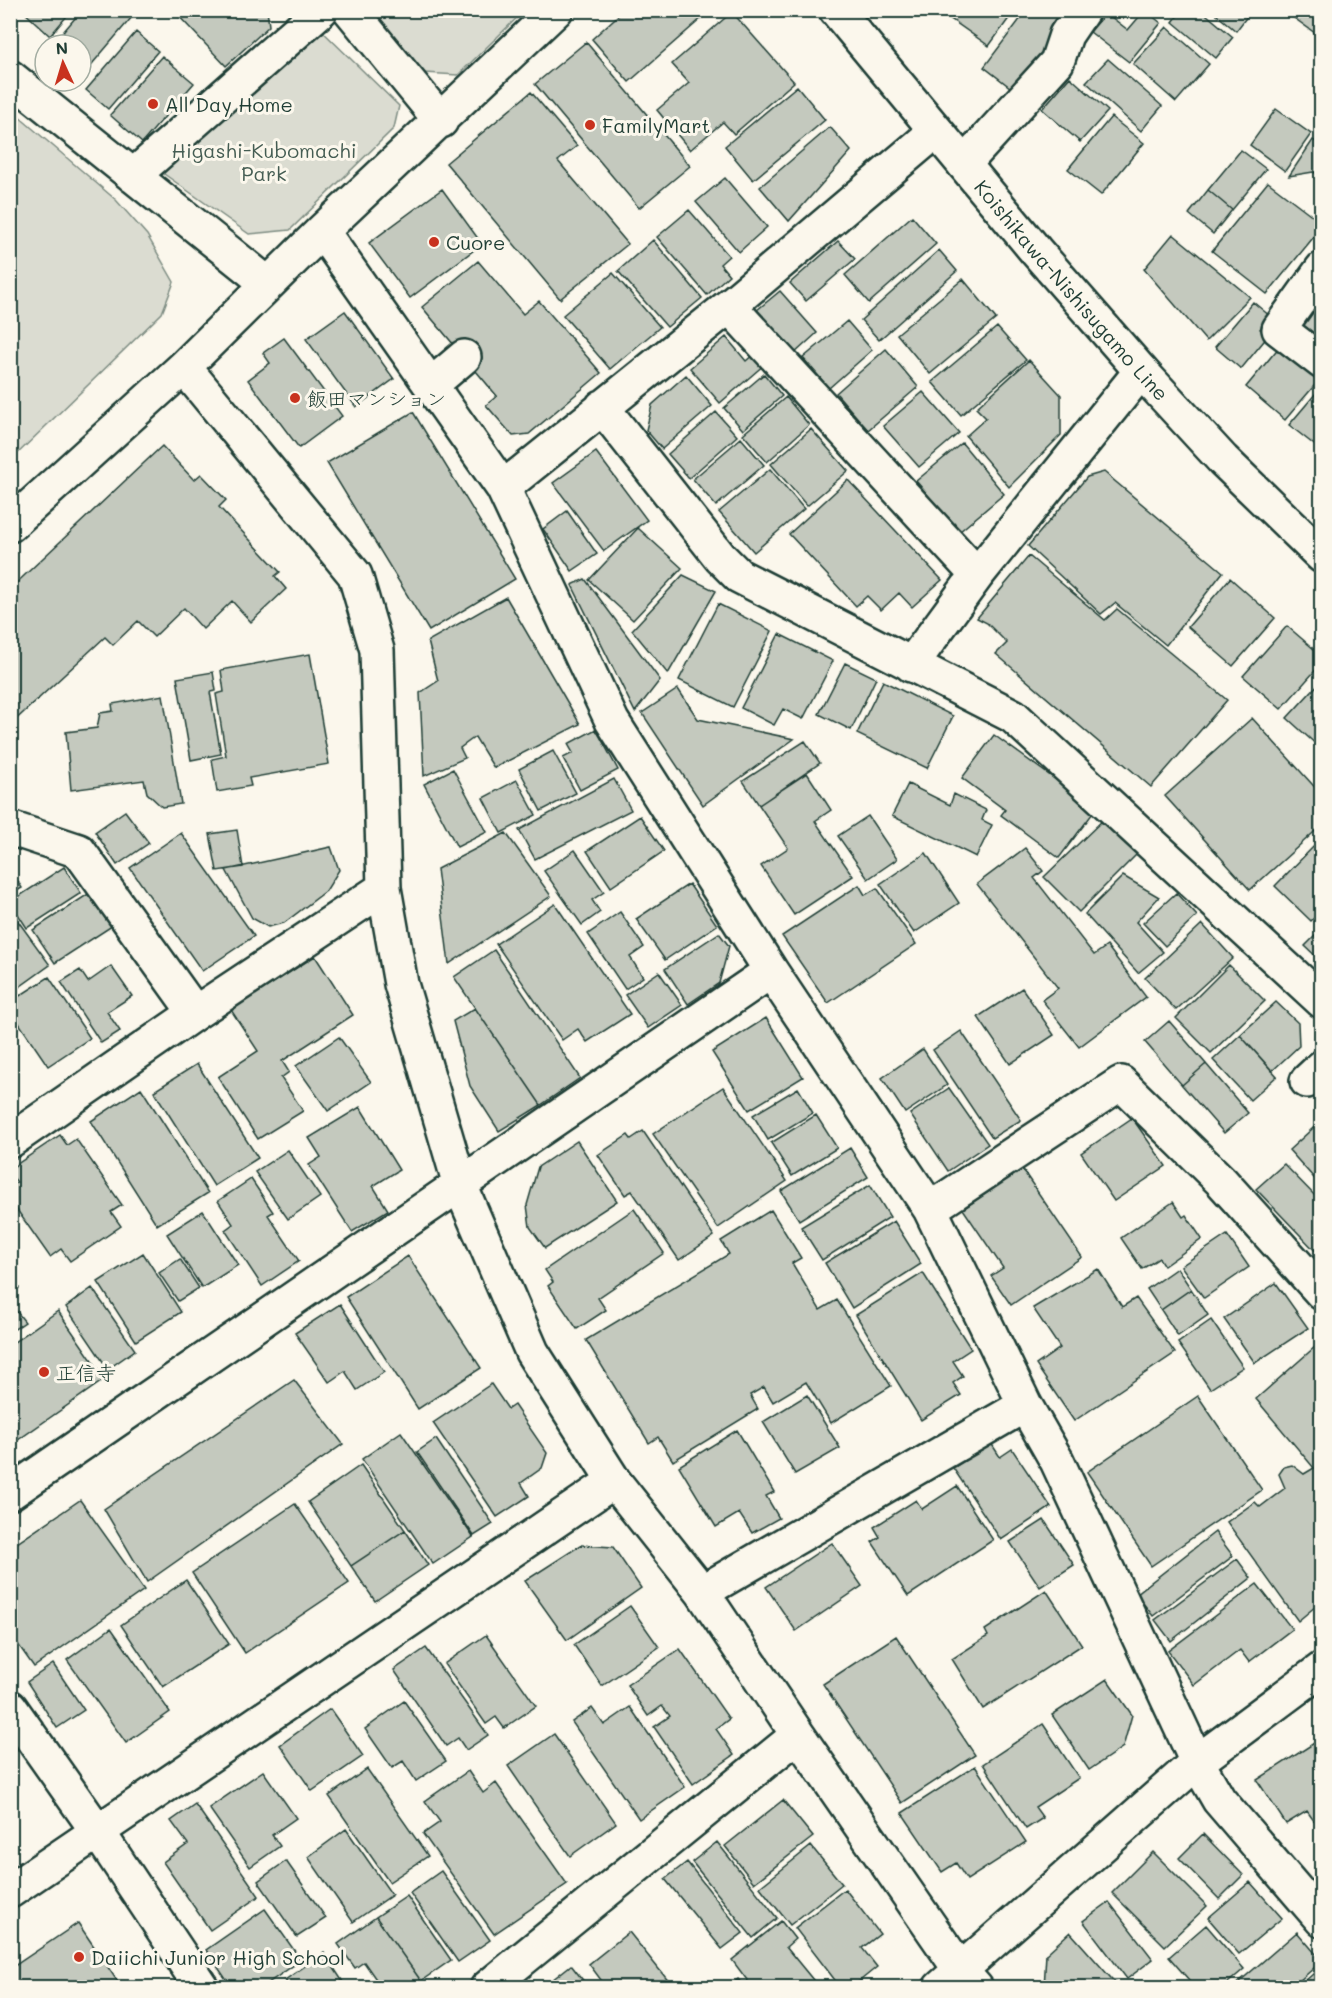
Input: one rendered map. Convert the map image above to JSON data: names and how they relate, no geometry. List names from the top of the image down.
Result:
{
  "streets": {
    "street": ["Koishikawa-Nishisugamo Line"]
  },
  "parks": ["Higashi-Kubomachi Park"],
  "places": [
    "All Day Home",
    "FamilyMart",
    "Cuore",
    "飯田マンション",
    "正信寺",
    "Daiichi Junior High School"
  ],
  "north": "top"
}
